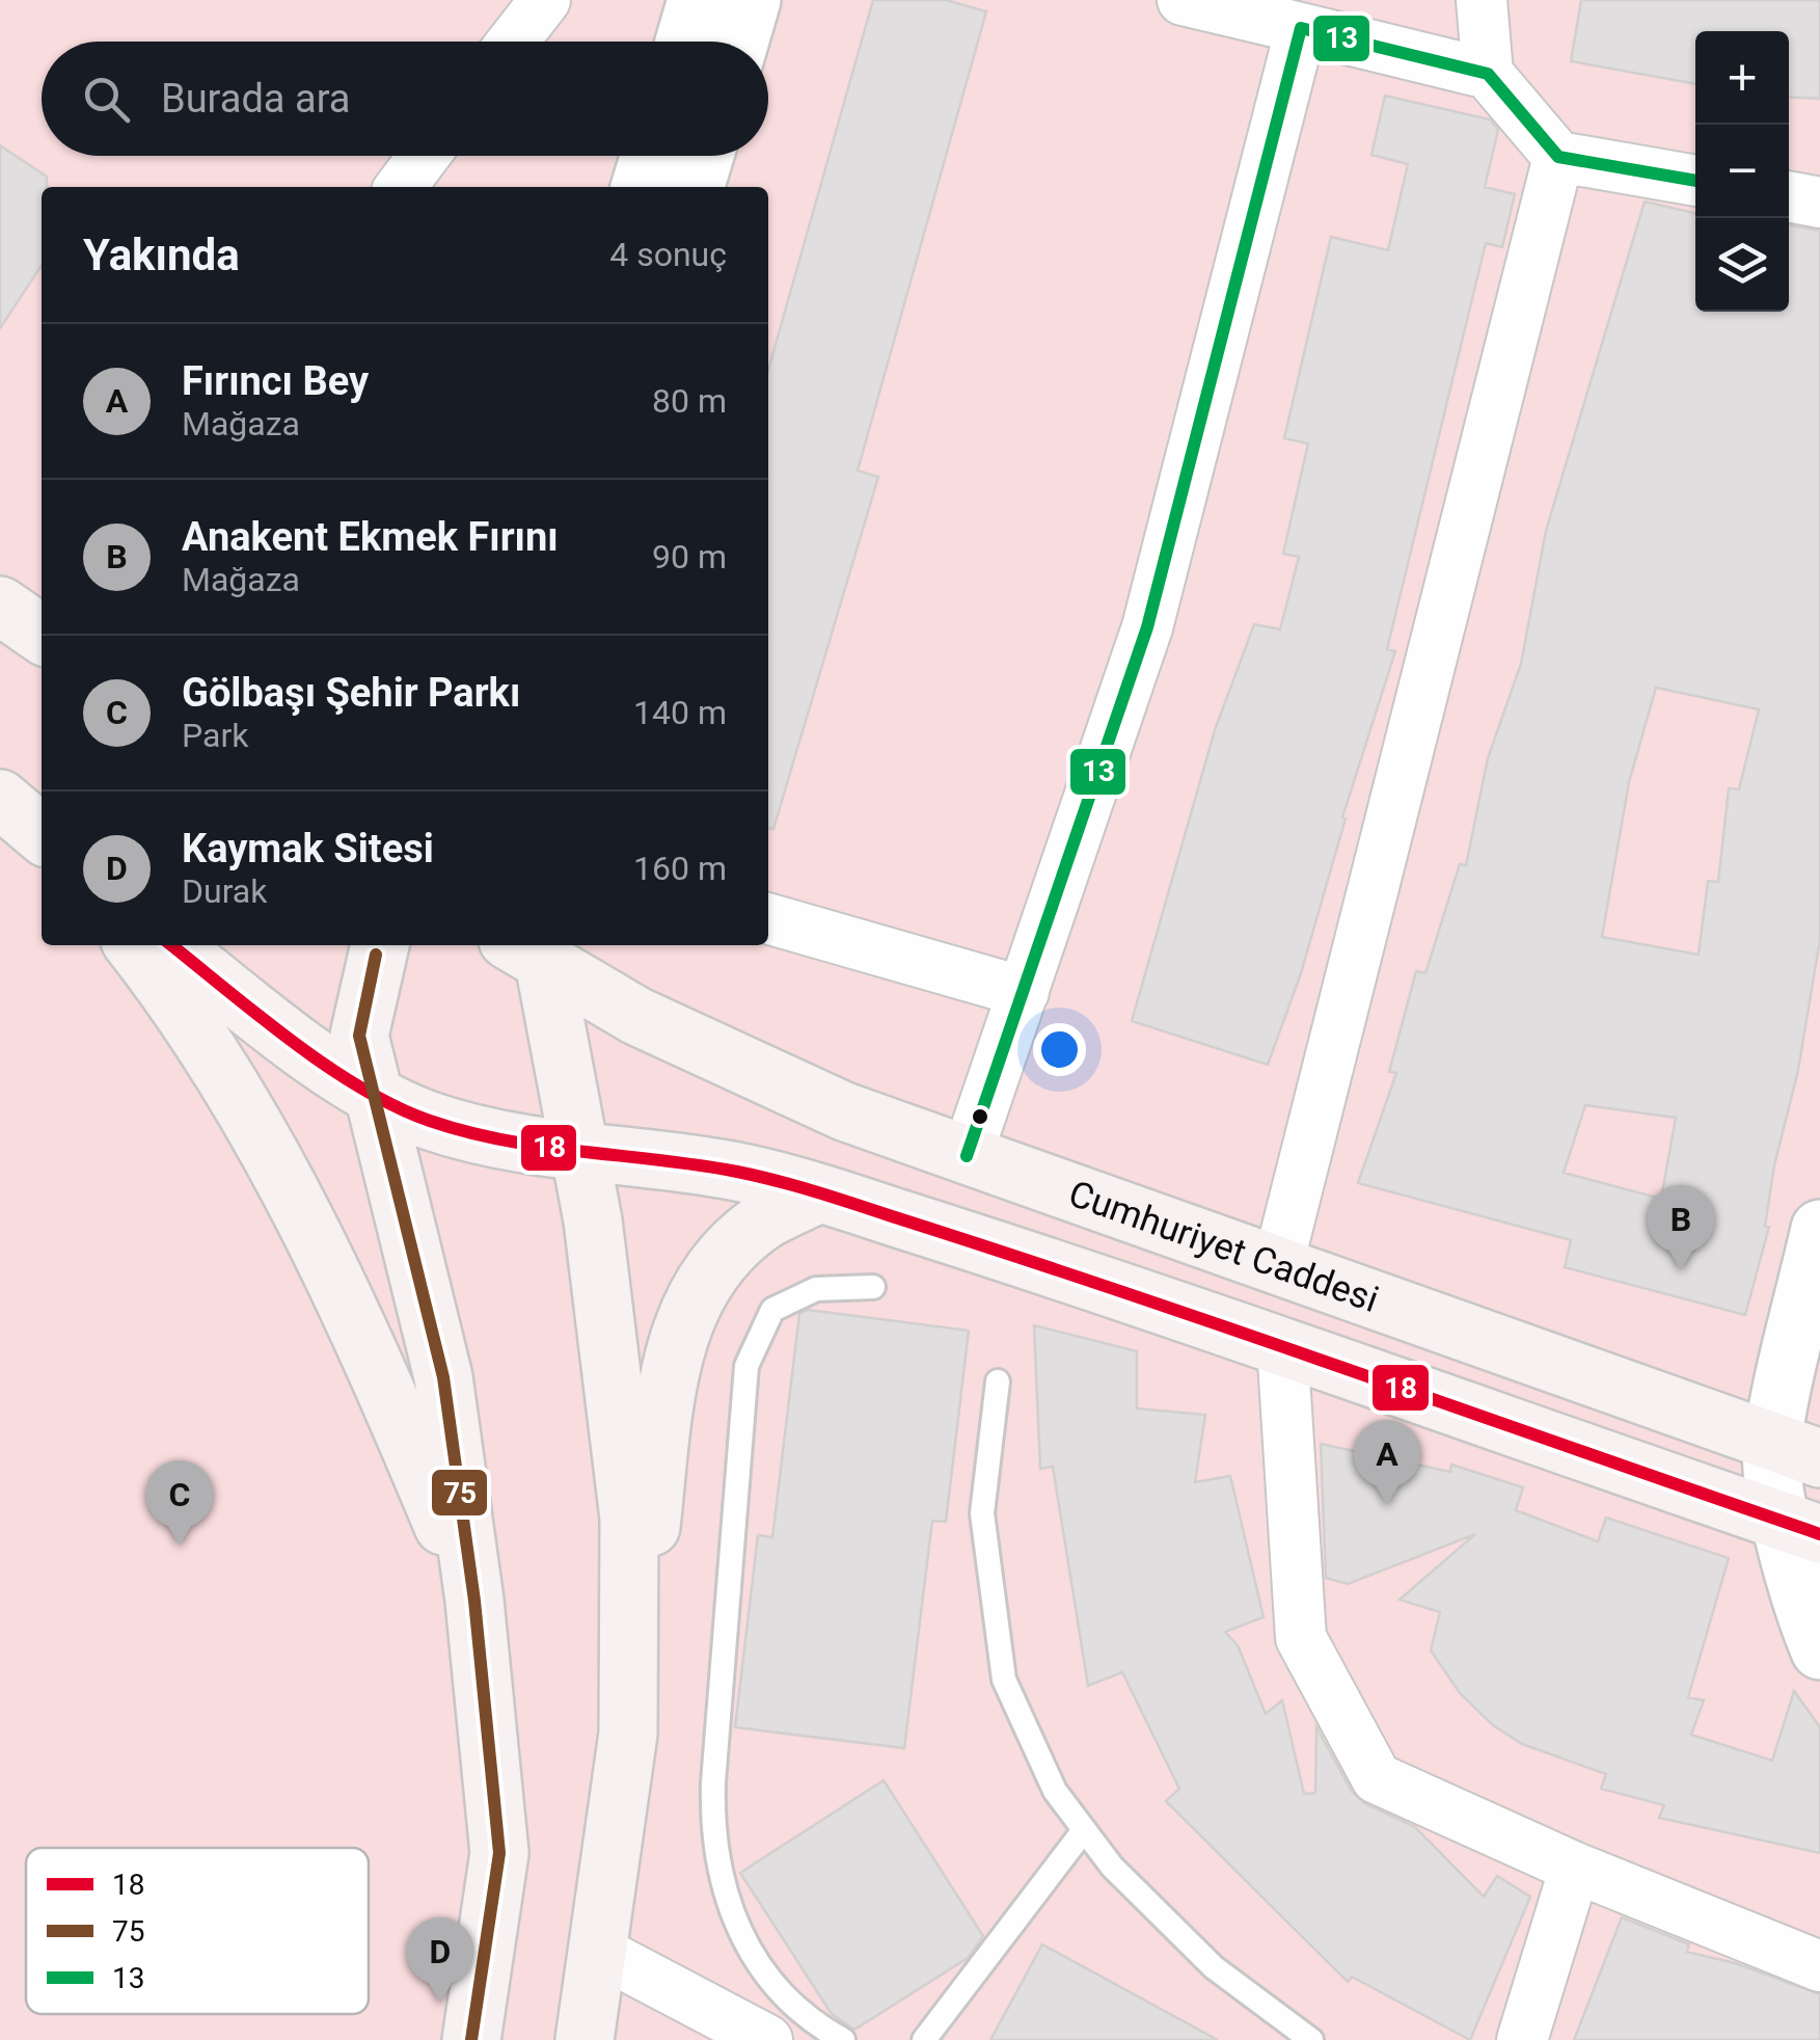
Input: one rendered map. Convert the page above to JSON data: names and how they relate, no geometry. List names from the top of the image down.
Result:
{
  "streets": {
    "main road": ["Cumhuriyet Caddesi"]
  },
  "lines": ["transit line 13", "transit line 18", "transit line 75"],
  "legend": ["18", "75", "13"],
  "page": {
    "map_buttons": ["+", "−"],
    "search": "Burada ara",
    "heading": ["Yakında", "4 sonuç"],
    "list": [
      {
        "mark": "A",
        "name": "Fırıncı Bey",
        "note": "Mağaza",
        "value": "80 m"
      },
      {
        "mark": "B",
        "name": "Anakent Ekmek Fırını",
        "note": "Mağaza",
        "value": "90 m"
      },
      {
        "mark": "C",
        "name": "Gölbaşı Şehir Parkı",
        "note": "Park",
        "value": "140 m"
      },
      {
        "mark": "D",
        "name": "Kaymak Sitesi",
        "note": "Durak",
        "value": "160 m"
      }
    ],
    "pins": [
      "B",
      "A",
      "C",
      "D"
    ]
  }
}
